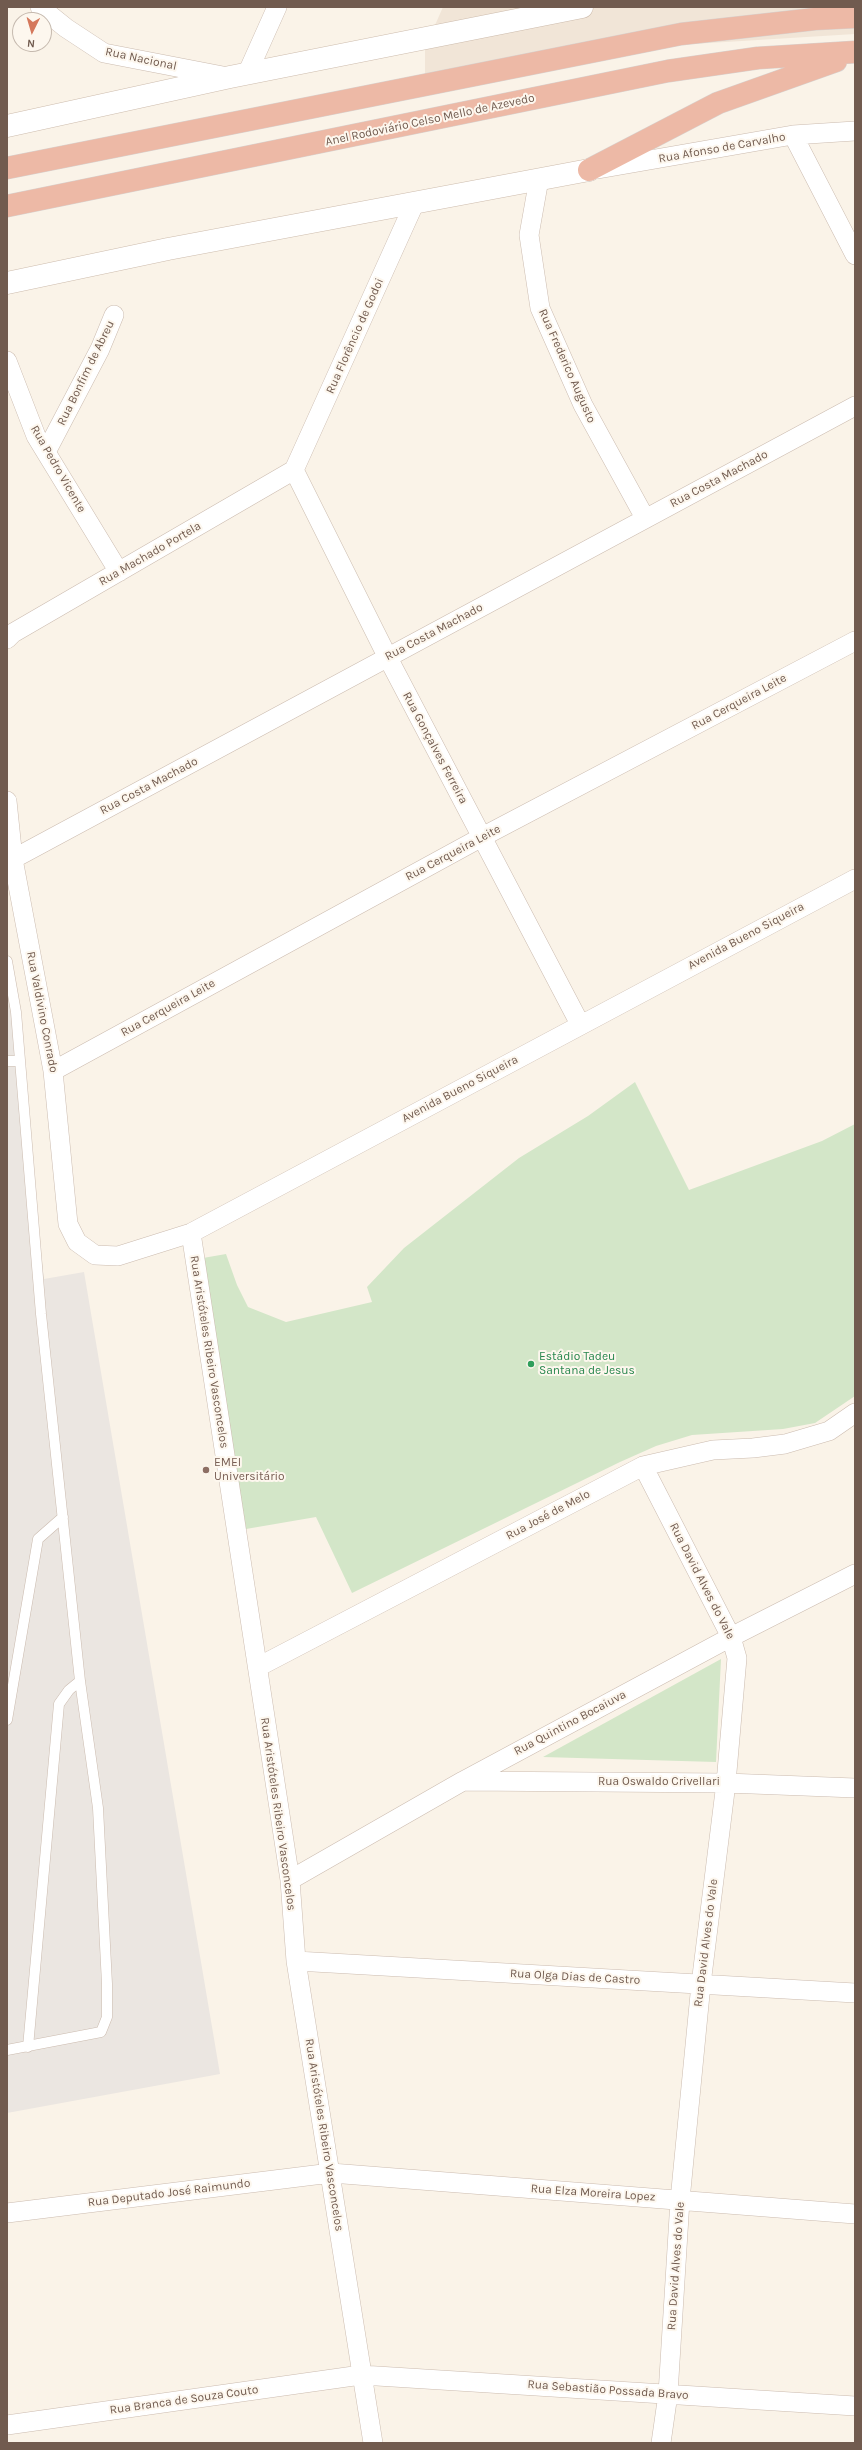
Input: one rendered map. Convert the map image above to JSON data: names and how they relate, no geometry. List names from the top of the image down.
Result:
{
  "streets": {
    "highway": ["Anel Rodoviário Celso Mello de Azevedo"],
    "street": [
      "Rua Nacional",
      "Rua Afonso de Carvalho",
      "Rua Florêncio de Godoi",
      "Rua Frederico Augusto",
      "Rua Bonfim de Abreu",
      "Rua Pedro Vicente",
      "Rua Costa Machado",
      "Rua Machado Portela",
      "Rua Cerqueira Leite",
      "Rua Gonçalves Ferreira",
      "Avenida Bueno Siqueira",
      "Rua Valdivino Conrado",
      "Rua Aristóteles Ribeiro Vasconcelos",
      "Rua José de Melo",
      "Rua David Alves do Vale",
      "Rua Quintino Bocaiuva",
      "Rua Oswaldo Crivellari",
      "Rua Olga Dias de Castro",
      "Rua Deputado José Raimundo",
      "Rua Elza Moreira Lopez",
      "Rua Sebastião Possada Bravo",
      "Rua Branca de Souza Couto"
    ]
  },
  "crossings": [
    ["Rua Florêncio de Godoi", "Rua Machado Portela"],
    ["Rua Florêncio de Godoi", "Rua Gonçalves Ferreira"],
    ["Rua Frederico Augusto", "Rua Costa Machado"],
    ["Rua Bonfim de Abreu", "Rua Pedro Vicente"],
    ["Rua Pedro Vicente", "Rua Machado Portela"],
    ["Rua Costa Machado", "Rua Gonçalves Ferreira"],
    ["Rua Costa Machado", "Rua Valdivino Conrado"],
    ["Rua Machado Portela", "Rua Gonçalves Ferreira"],
    ["Rua Cerqueira Leite", "Rua Gonçalves Ferreira"],
    ["Rua Cerqueira Leite", "Rua Valdivino Conrado"],
    ["Rua Gonçalves Ferreira", "Avenida Bueno Siqueira"],
    ["Avenida Bueno Siqueira", "Rua Valdivino Conrado"],
    ["Avenida Bueno Siqueira", "Rua Aristóteles Ribeiro Vasconcelos"],
    ["Rua Aristóteles Ribeiro Vasconcelos", "Rua José de Melo"],
    ["Rua Aristóteles Ribeiro Vasconcelos", "Rua Quintino Bocaiuva"],
    ["Rua Aristóteles Ribeiro Vasconcelos", "Rua Olga Dias de Castro"],
    ["Rua Aristóteles Ribeiro Vasconcelos", "Rua Deputado José Raimundo"],
    ["Rua Aristóteles Ribeiro Vasconcelos", "Rua Elza Moreira Lopez"],
    ["Rua Aristóteles Ribeiro Vasconcelos", "Rua Sebastião Possada Bravo"],
    ["Rua Aristóteles Ribeiro Vasconcelos", "Rua Branca de Souza Couto"],
    ["Rua José de Melo", "Rua David Alves do Vale"],
    ["Rua David Alves do Vale", "Rua Quintino Bocaiuva"],
    ["Rua David Alves do Vale", "Rua Oswaldo Crivellari"],
    ["Rua David Alves do Vale", "Rua Olga Dias de Castro"],
    ["Rua David Alves do Vale", "Rua Elza Moreira Lopez"],
    ["Rua David Alves do Vale", "Rua Sebastião Possada Bravo"],
    ["Rua Quintino Bocaiuva", "Rua Oswaldo Crivellari"],
    ["Rua Deputado José Raimundo", "Rua Elza Moreira Lopez"],
    ["Rua Sebastião Possada Bravo", "Rua Branca de Souza Couto"]
  ],
  "places": ["Estádio Tadeu Santana de Jesus", "EMEI Universitário"],
  "north": "bottom"
}
